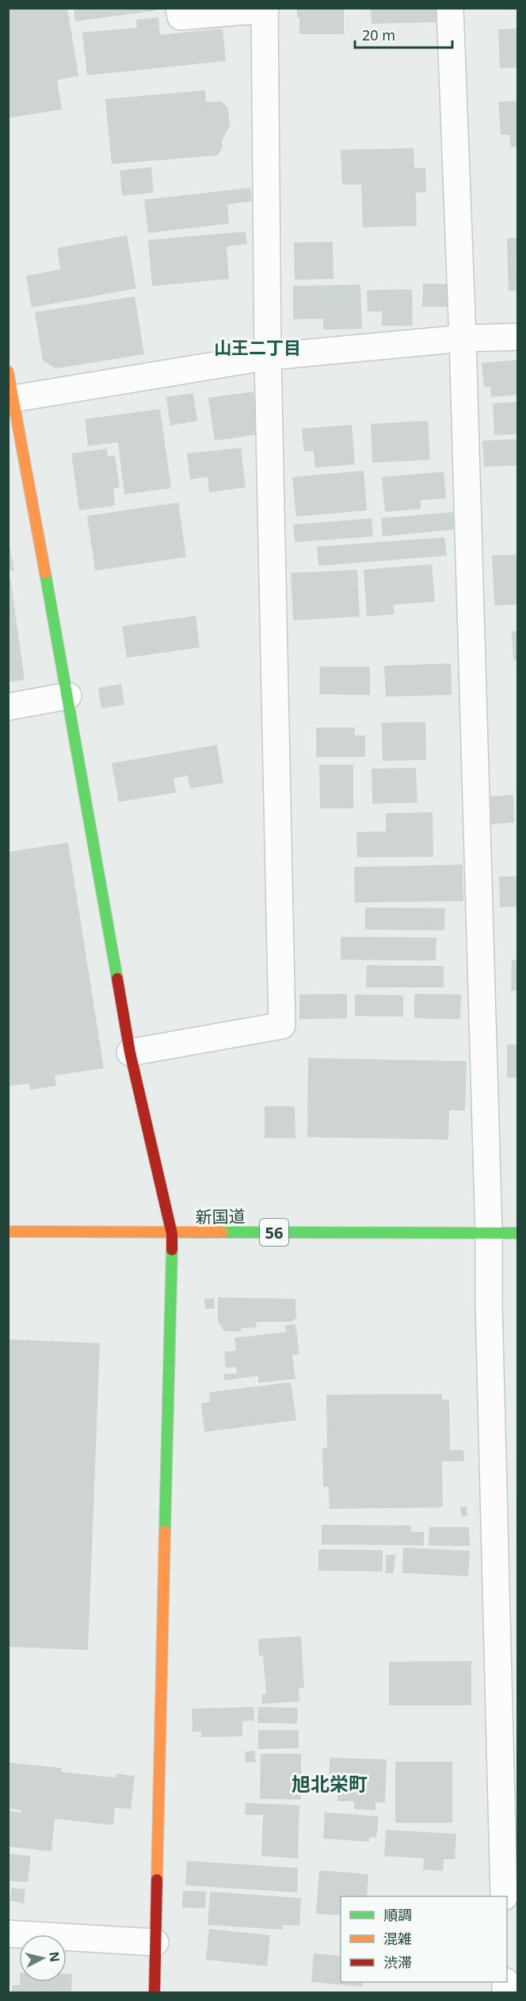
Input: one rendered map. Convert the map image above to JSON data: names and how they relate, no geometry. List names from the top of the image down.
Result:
{
  "streets": {
    "street": ["新国道", "56"]
  },
  "districts": ["山王二丁目", "旭北栄町"],
  "legend": ["順調", "混雑", "渋滞"],
  "scale_bar": "20 m",
  "north": "right"
}
